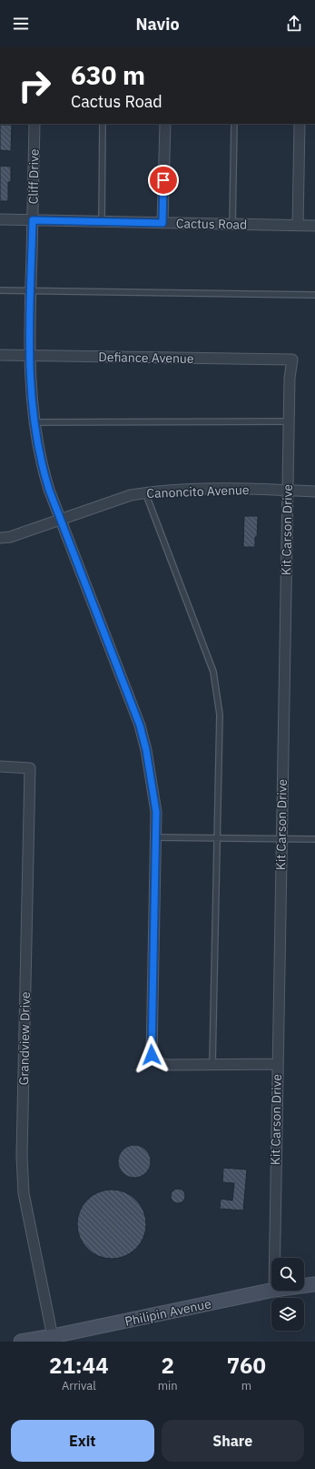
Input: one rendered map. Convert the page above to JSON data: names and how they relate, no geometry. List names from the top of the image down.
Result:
{
  "streets": {
    "main road": ["Philipin Avenue"],
    "street": [
      "Cliff Drive",
      "Cactus Road",
      "Defiance Avenue",
      "Canoncito Avenue",
      "Kit Carson Drive",
      "Grandview Drive"
    ]
  },
  "crossings": [
    ["Cliff Drive", "Cactus Road"],
    ["Cliff Drive", "Defiance Avenue"],
    ["Cliff Drive", "Canoncito Avenue"],
    ["Defiance Avenue", "Kit Carson Drive"],
    ["Canoncito Avenue", "Kit Carson Drive"],
    ["Grandview Drive", "Philipin Avenue"]
  ],
  "page": {
    "header": "Navio",
    "turn": ["630 m", "Cactus Road"],
    "eta": [
      "21:44",
      "Arrival",
      "2",
      "min",
      "760",
      "m"
    ],
    "buttons": ["Exit", "Share"]
  }
}
